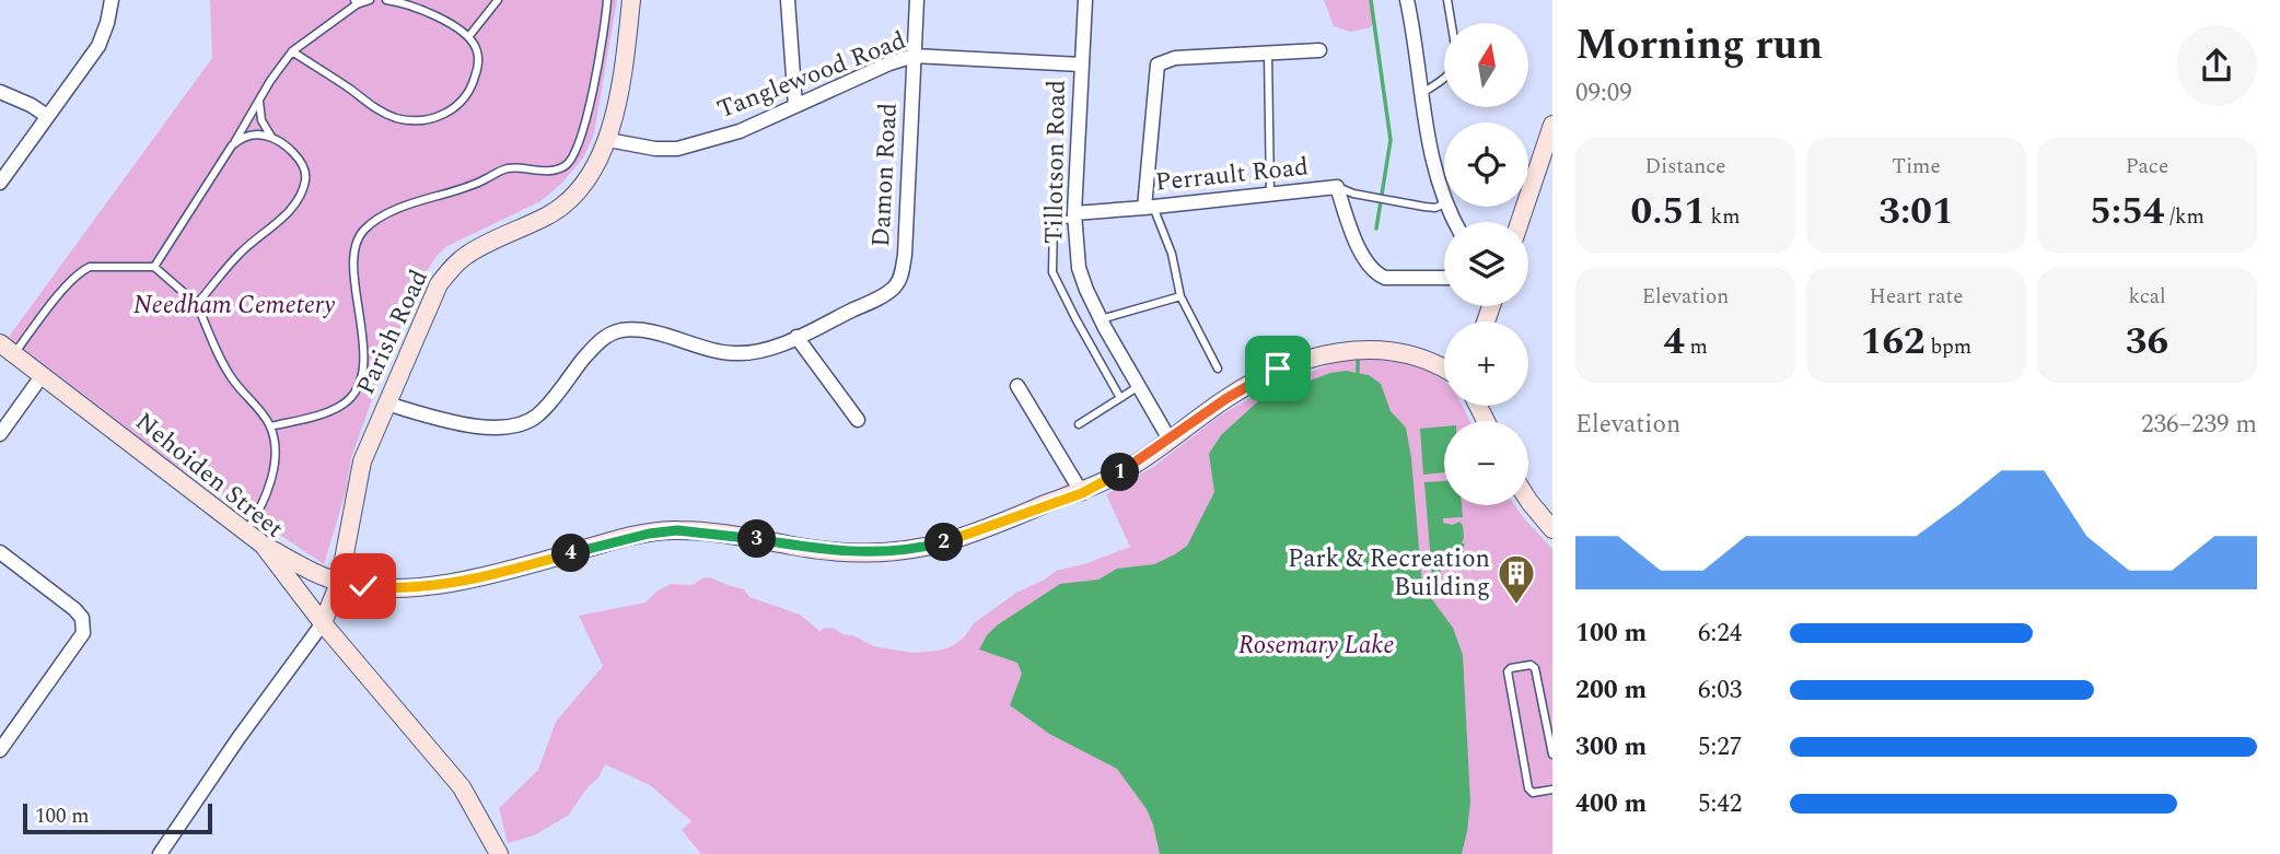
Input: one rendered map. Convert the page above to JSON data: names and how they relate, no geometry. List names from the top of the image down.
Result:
{
  "streets": {
    "street": [
      "Tanglewood Road",
      "Tillotson Road",
      "Damon Road",
      "Perrault Road",
      "Parish Road",
      "Nehoiden Street"
    ]
  },
  "crossings": [
    ["Tanglewood Road", "Tillotson Road"],
    ["Tanglewood Road", "Damon Road"],
    ["Tanglewood Road", "Parish Road"],
    ["Tillotson Road", "Perrault Road"],
    ["Damon Road", "Parish Road"],
    ["Parish Road", "Nehoiden Street"]
  ],
  "parks": ["Needham Cemetery", "Rosemary Lake"],
  "places": {
    "building": ["Park & Recreation Building"]
  },
  "scale_bar": "100 m",
  "north": "top",
  "page": {
    "heading": ["Morning run", "09:09"],
    "map_buttons": ["+", "−"],
    "stats": [
      ["Distance", "0.51 km"],
      ["Time", "3:01"],
      ["Pace", "5:54 /km"],
      ["Elevation", "4 m"],
      ["Heart rate", "162 bpm"],
      ["kcal", "36"]
    ],
    "chart": ["Elevation", "236–239 m"],
    "pins": [
      "1",
      "3",
      "2",
      "4"
    ],
    "list": [
      {
        "name": "100 m",
        "note": "6:24"
      },
      {
        "name": "200 m",
        "note": "6:03"
      },
      {
        "name": "300 m",
        "note": "5:27"
      },
      {
        "name": "400 m",
        "note": "5:42"
      }
    ],
    "scale": "100 m"
  }
}
